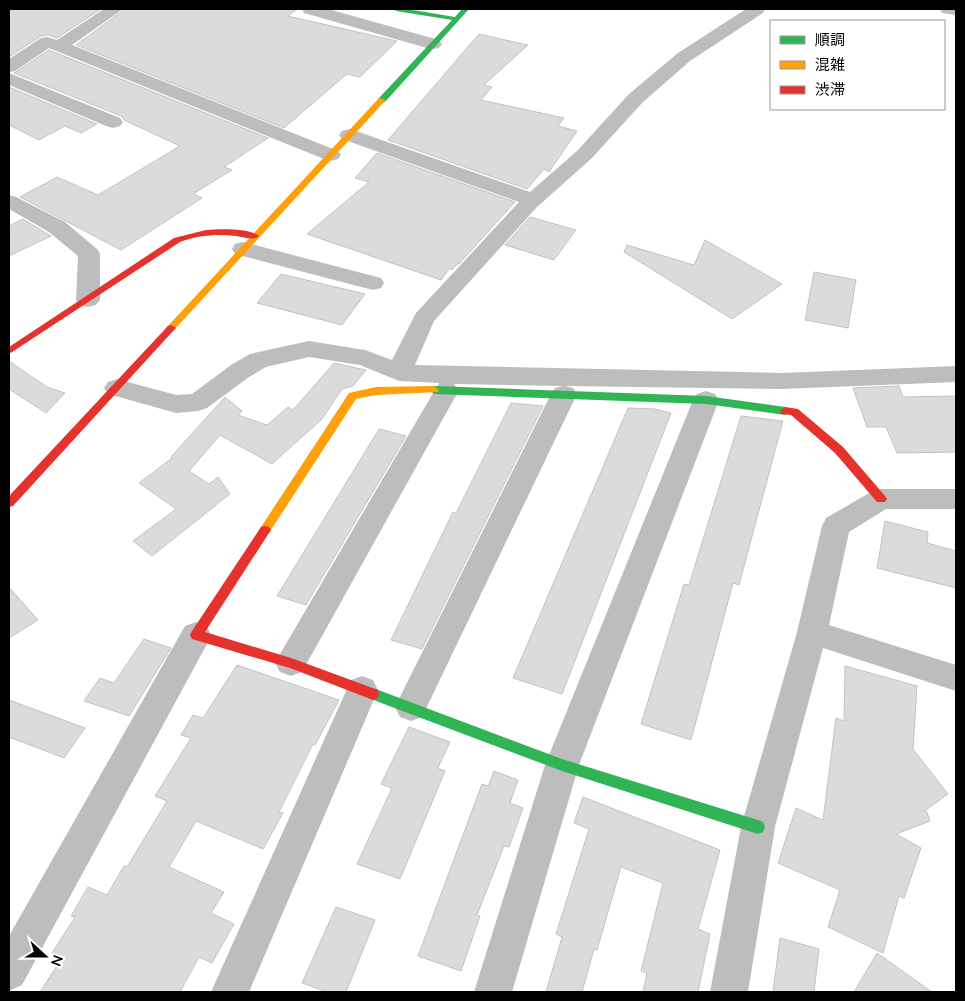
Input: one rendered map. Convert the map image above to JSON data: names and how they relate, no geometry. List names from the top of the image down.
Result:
{
  "legend": ["順調", "混雑", "渋滞"],
  "north": "right"
}
